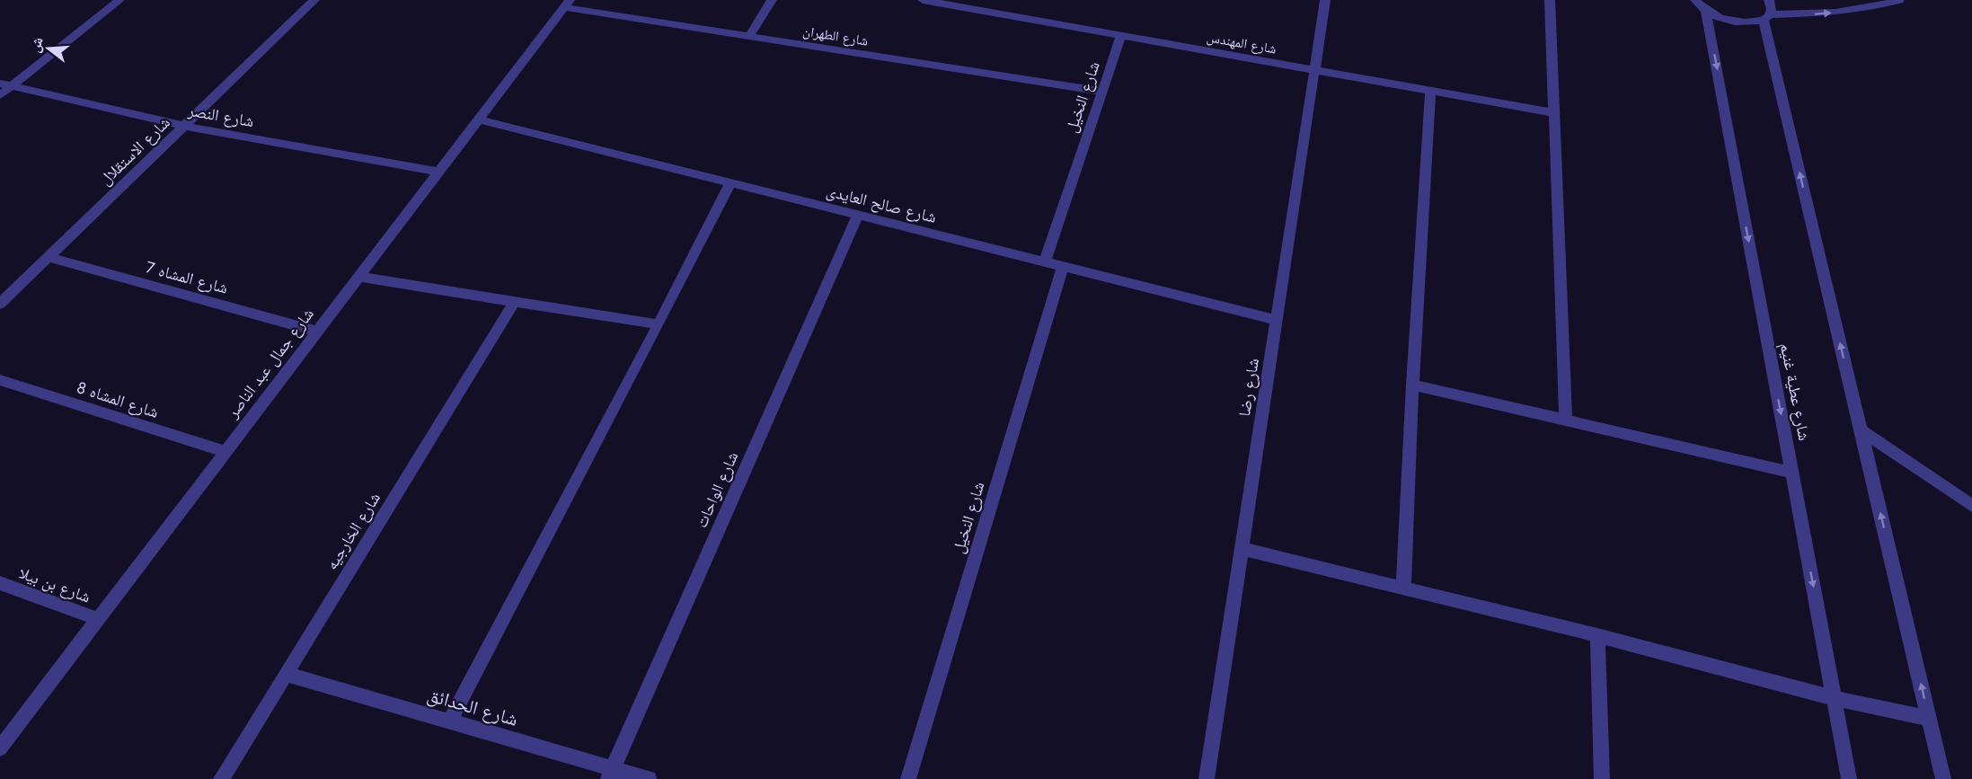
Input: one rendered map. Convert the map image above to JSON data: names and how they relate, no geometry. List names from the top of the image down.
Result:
{
  "streets": {
    "street": [
      "شارع الطهران",
      "شارع المهندس",
      "شارع النخيل",
      "شارع النصر",
      "شارع الاستقلال",
      "شارع صالح العايدى",
      "شارع المشاه 7",
      "شارع جمال عبد الناصر",
      "شارع رضا",
      "شارع عطية غنيم",
      "شارع المشاه 8",
      "شارع الواحات",
      "شارع الخارجيه",
      "شارع بن بيلا",
      "شارع الحدائق"
    ]
  },
  "crossings": [
    ["شارع الطهران", "شارع النخيل"],
    ["شارع الطهران", "شارع جمال عبد الناصر"],
    ["شارع المهندس", "شارع النخيل"],
    ["شارع المهندس", "شارع رضا"],
    ["شارع النخيل", "شارع صالح العايدى"],
    ["شارع النصر", "شارع الاستقلال"],
    ["شارع النصر", "شارع جمال عبد الناصر"],
    ["شارع الاستقلال", "شارع المشاه 7"],
    ["شارع صالح العايدى", "شارع جمال عبد الناصر"],
    ["شارع صالح العايدى", "شارع رضا"],
    ["شارع صالح العايدى", "شارع الواحات"],
    ["شارع المشاه 7", "شارع جمال عبد الناصر"],
    ["شارع جمال عبد الناصر", "شارع المشاه 8"],
    ["شارع جمال عبد الناصر", "شارع بن بيلا"],
    ["شارع الواحات", "شارع الحدائق"],
    ["شارع الخارجيه", "شارع الحدائق"]
  ],
  "north": "left"
}
